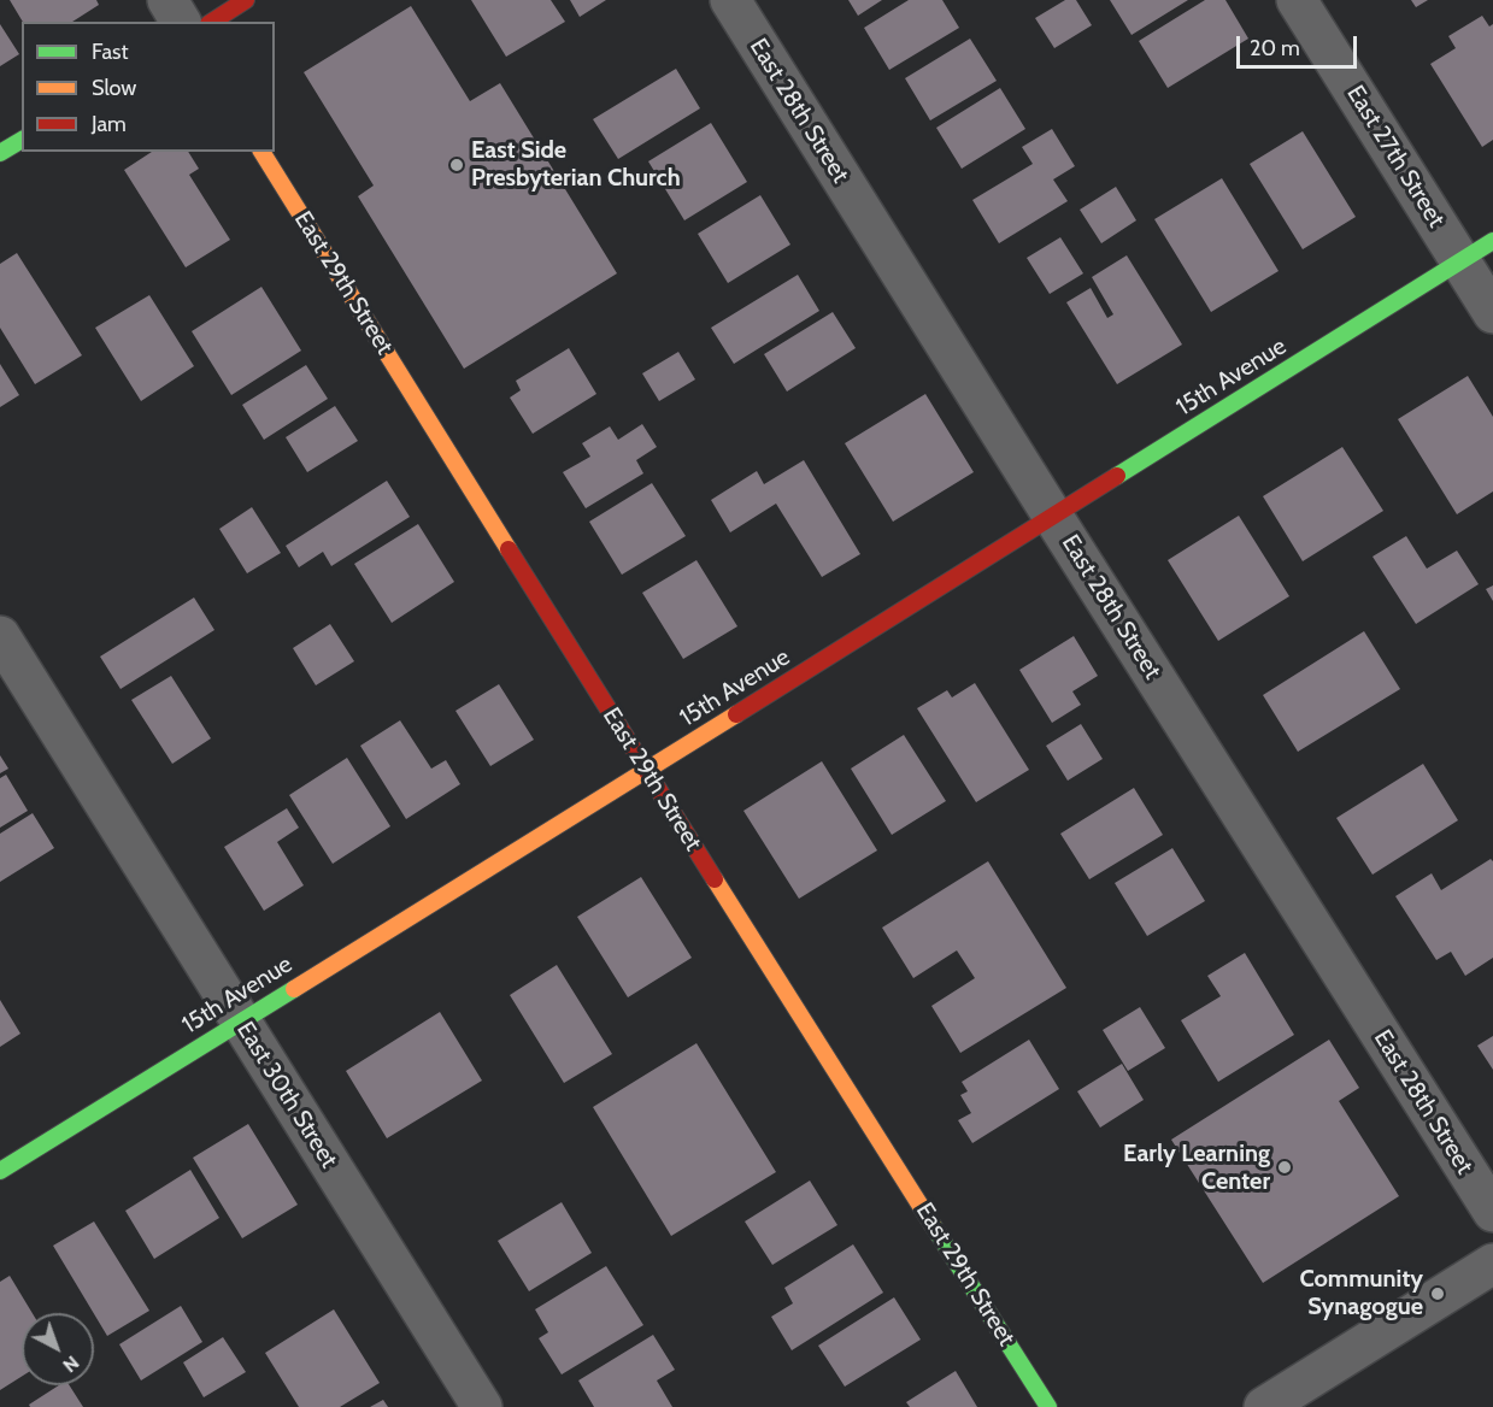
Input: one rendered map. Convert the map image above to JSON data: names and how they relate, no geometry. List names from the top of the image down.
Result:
{
  "streets": {
    "street": [
      "East 28th Street",
      "East 27th Street",
      "East 29th Street",
      "15th Avenue",
      "East 30th Street"
    ]
  },
  "crossings": [
    ["East 28th Street", "15th Avenue"],
    ["East 27th Street", "15th Avenue"],
    ["East 29th Street", "15th Avenue"],
    ["15th Avenue", "East 30th Street"]
  ],
  "places": ["East Side Presbyterian Church", "Early Learning Center", "Community Synagogue"],
  "legend": ["Fast", "Slow", "Jam"],
  "scale_bar": "20 m",
  "north": "bottom right"
}
